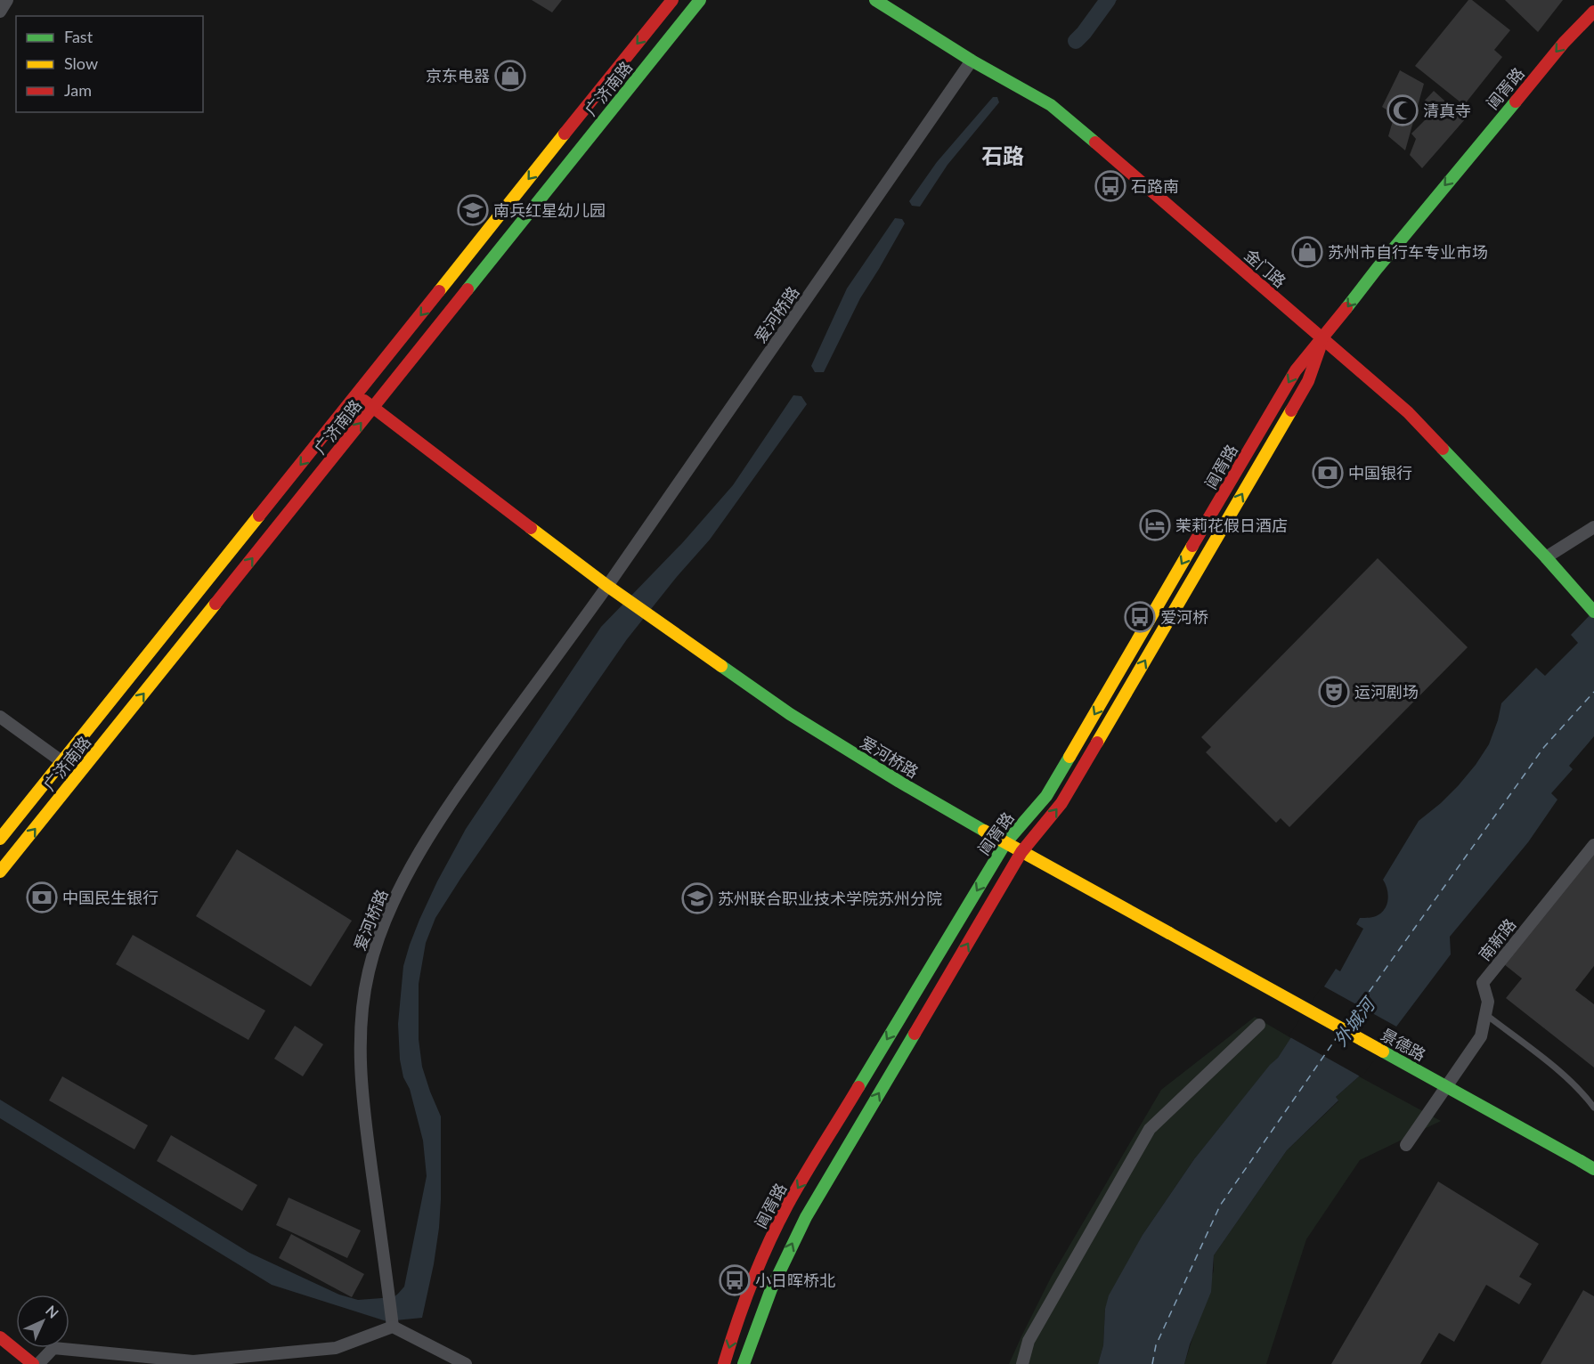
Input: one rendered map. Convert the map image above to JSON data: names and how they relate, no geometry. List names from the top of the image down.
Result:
{
  "streets": {
    "main road": [
      "广济南路",
      "阊胥路",
      "金门路",
      "爱河桥路",
      "景德路"
    ],
    "street": ["南新路"]
  },
  "crossings": [
    ["广济南路", "爱河桥路"],
    ["阊胥路", "金门路"],
    ["阊胥路", "爱河桥路"],
    ["金门路", "爱河桥路"],
    ["爱河桥路", "景德路"]
  ],
  "districts": ["石路"],
  "water": ["外城河"],
  "places": {
    "shop": ["京东电器", "苏州市自行车专业市场"],
    "mosque": ["清真寺"],
    "bus stop": ["石路南", "爱河桥", "小日晖桥北"],
    "school or university": ["南兵红星幼儿园", "苏州联合职业技术学院苏州分院"],
    "bank": ["中国银行", "中国民生银行"],
    "hotel": ["茉莉花假日酒店"],
    "theatre": ["运河剧场"]
  },
  "legend": ["Fast", "Slow", "Jam"],
  "north": "top right"
}
